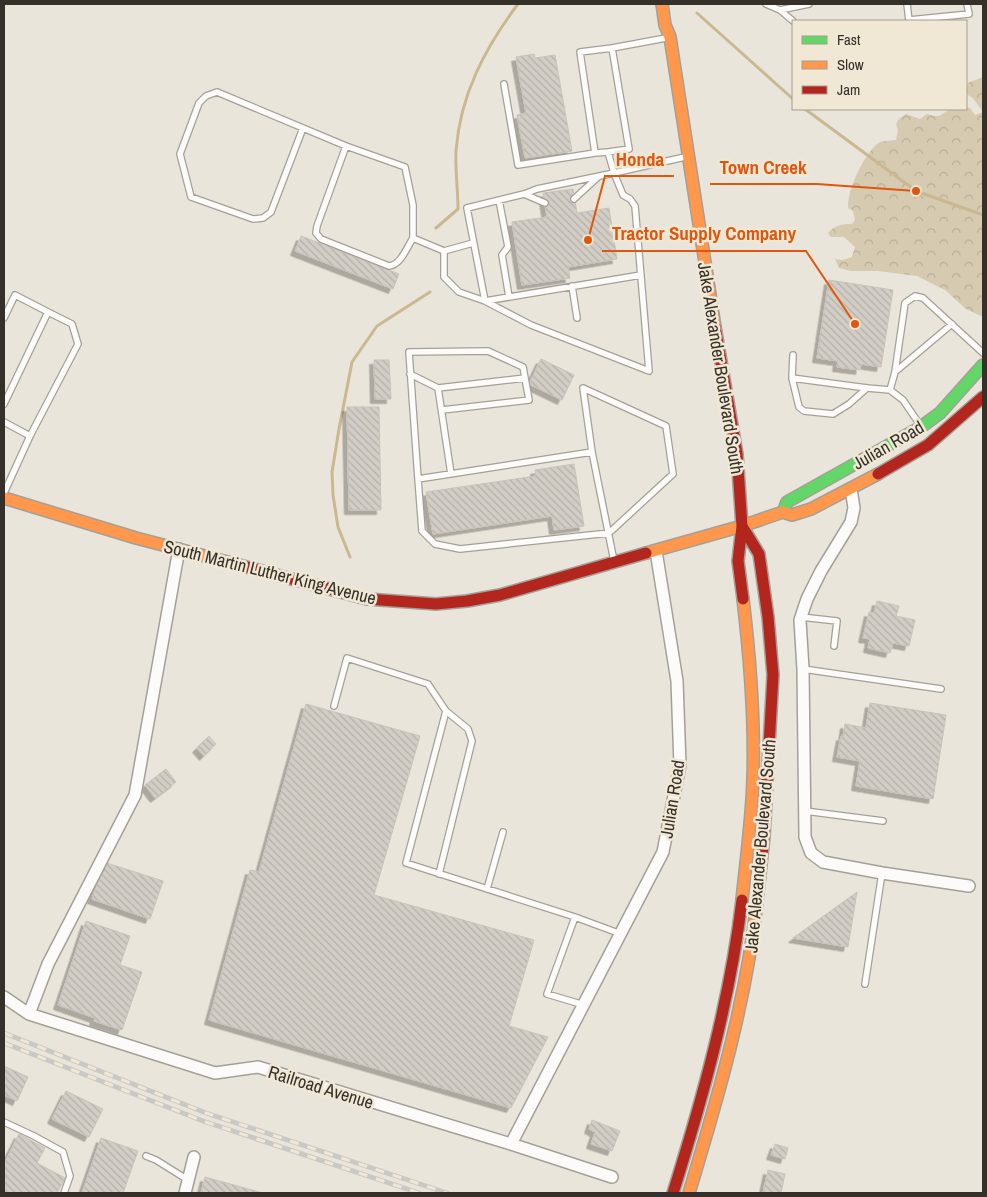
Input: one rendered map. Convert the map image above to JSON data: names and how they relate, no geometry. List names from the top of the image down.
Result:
{
  "streets": {
    "main road": ["Jake Alexander Boulevard South", "Julian Road", "South Martin Luther King Avenue"],
    "street": ["Railroad Avenue"]
  },
  "crossings": [
    ["Jake Alexander Boulevard South", "Julian Road"],
    ["Julian Road", "South Martin Luther King Avenue"],
    ["Julian Road", "Railroad Avenue"]
  ],
  "places": ["Town Creek", "Honda", "Tractor Supply Company"],
  "legend": ["Fast", "Slow", "Jam"]
}
